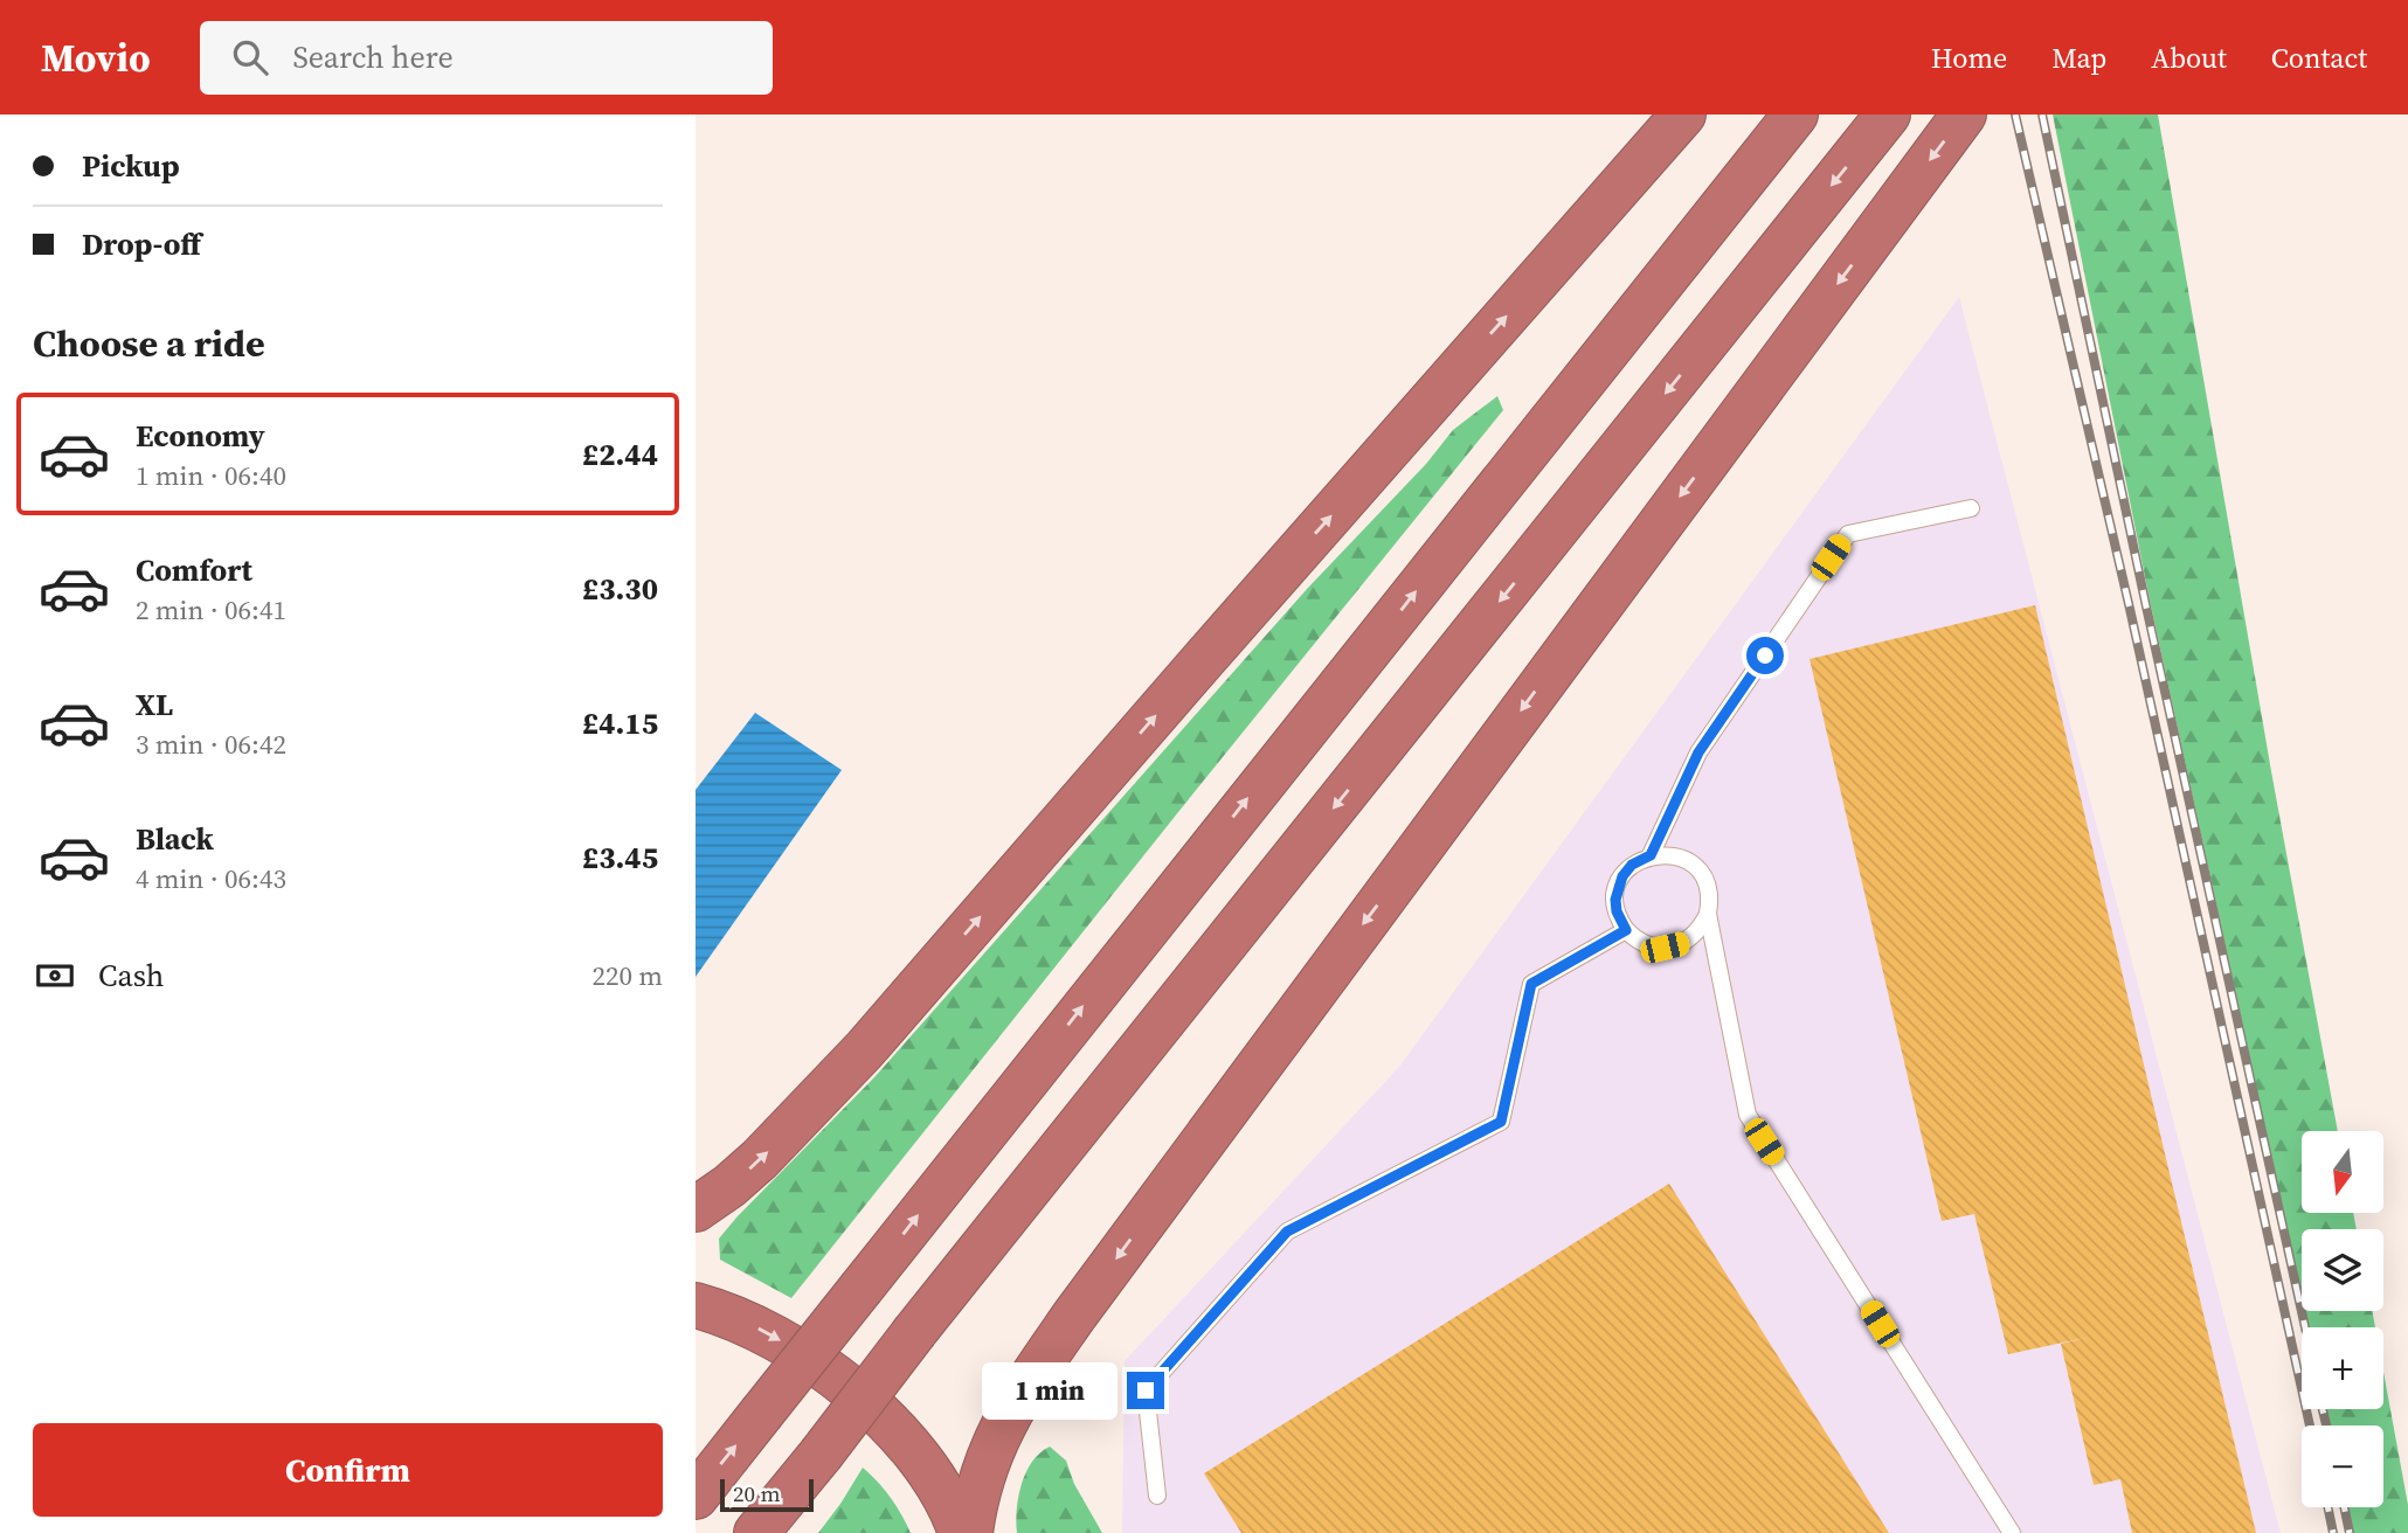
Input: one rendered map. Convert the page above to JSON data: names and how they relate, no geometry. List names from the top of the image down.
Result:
{
  "scale_bar": "20 m",
  "north": "bottom",
  "page": {
    "header": "Movio",
    "search": "Search here",
    "nav": [
      "Home",
      "Map",
      "About",
      "Contact"
    ],
    "banner": ["Pickup", "Drop-off"],
    "heading": "Choose a ride",
    "list": [
      {
        "name": "Economy",
        "note": "1 min · 06:40",
        "value": "£2.44"
      },
      {
        "name": "Comfort",
        "note": "2 min · 06:41",
        "value": "£3.30"
      },
      {
        "name": "XL",
        "note": "3 min · 06:42",
        "value": "£4.15"
      },
      {
        "name": "Black",
        "note": "4 min · 06:43",
        "value": "£3.45"
      }
    ],
    "pay": ["Cash", "220 m"],
    "map_buttons": ["+", "−"],
    "bubble": "1 min",
    "buttons": "Confirm",
    "scale": "20 m"
  }
}
